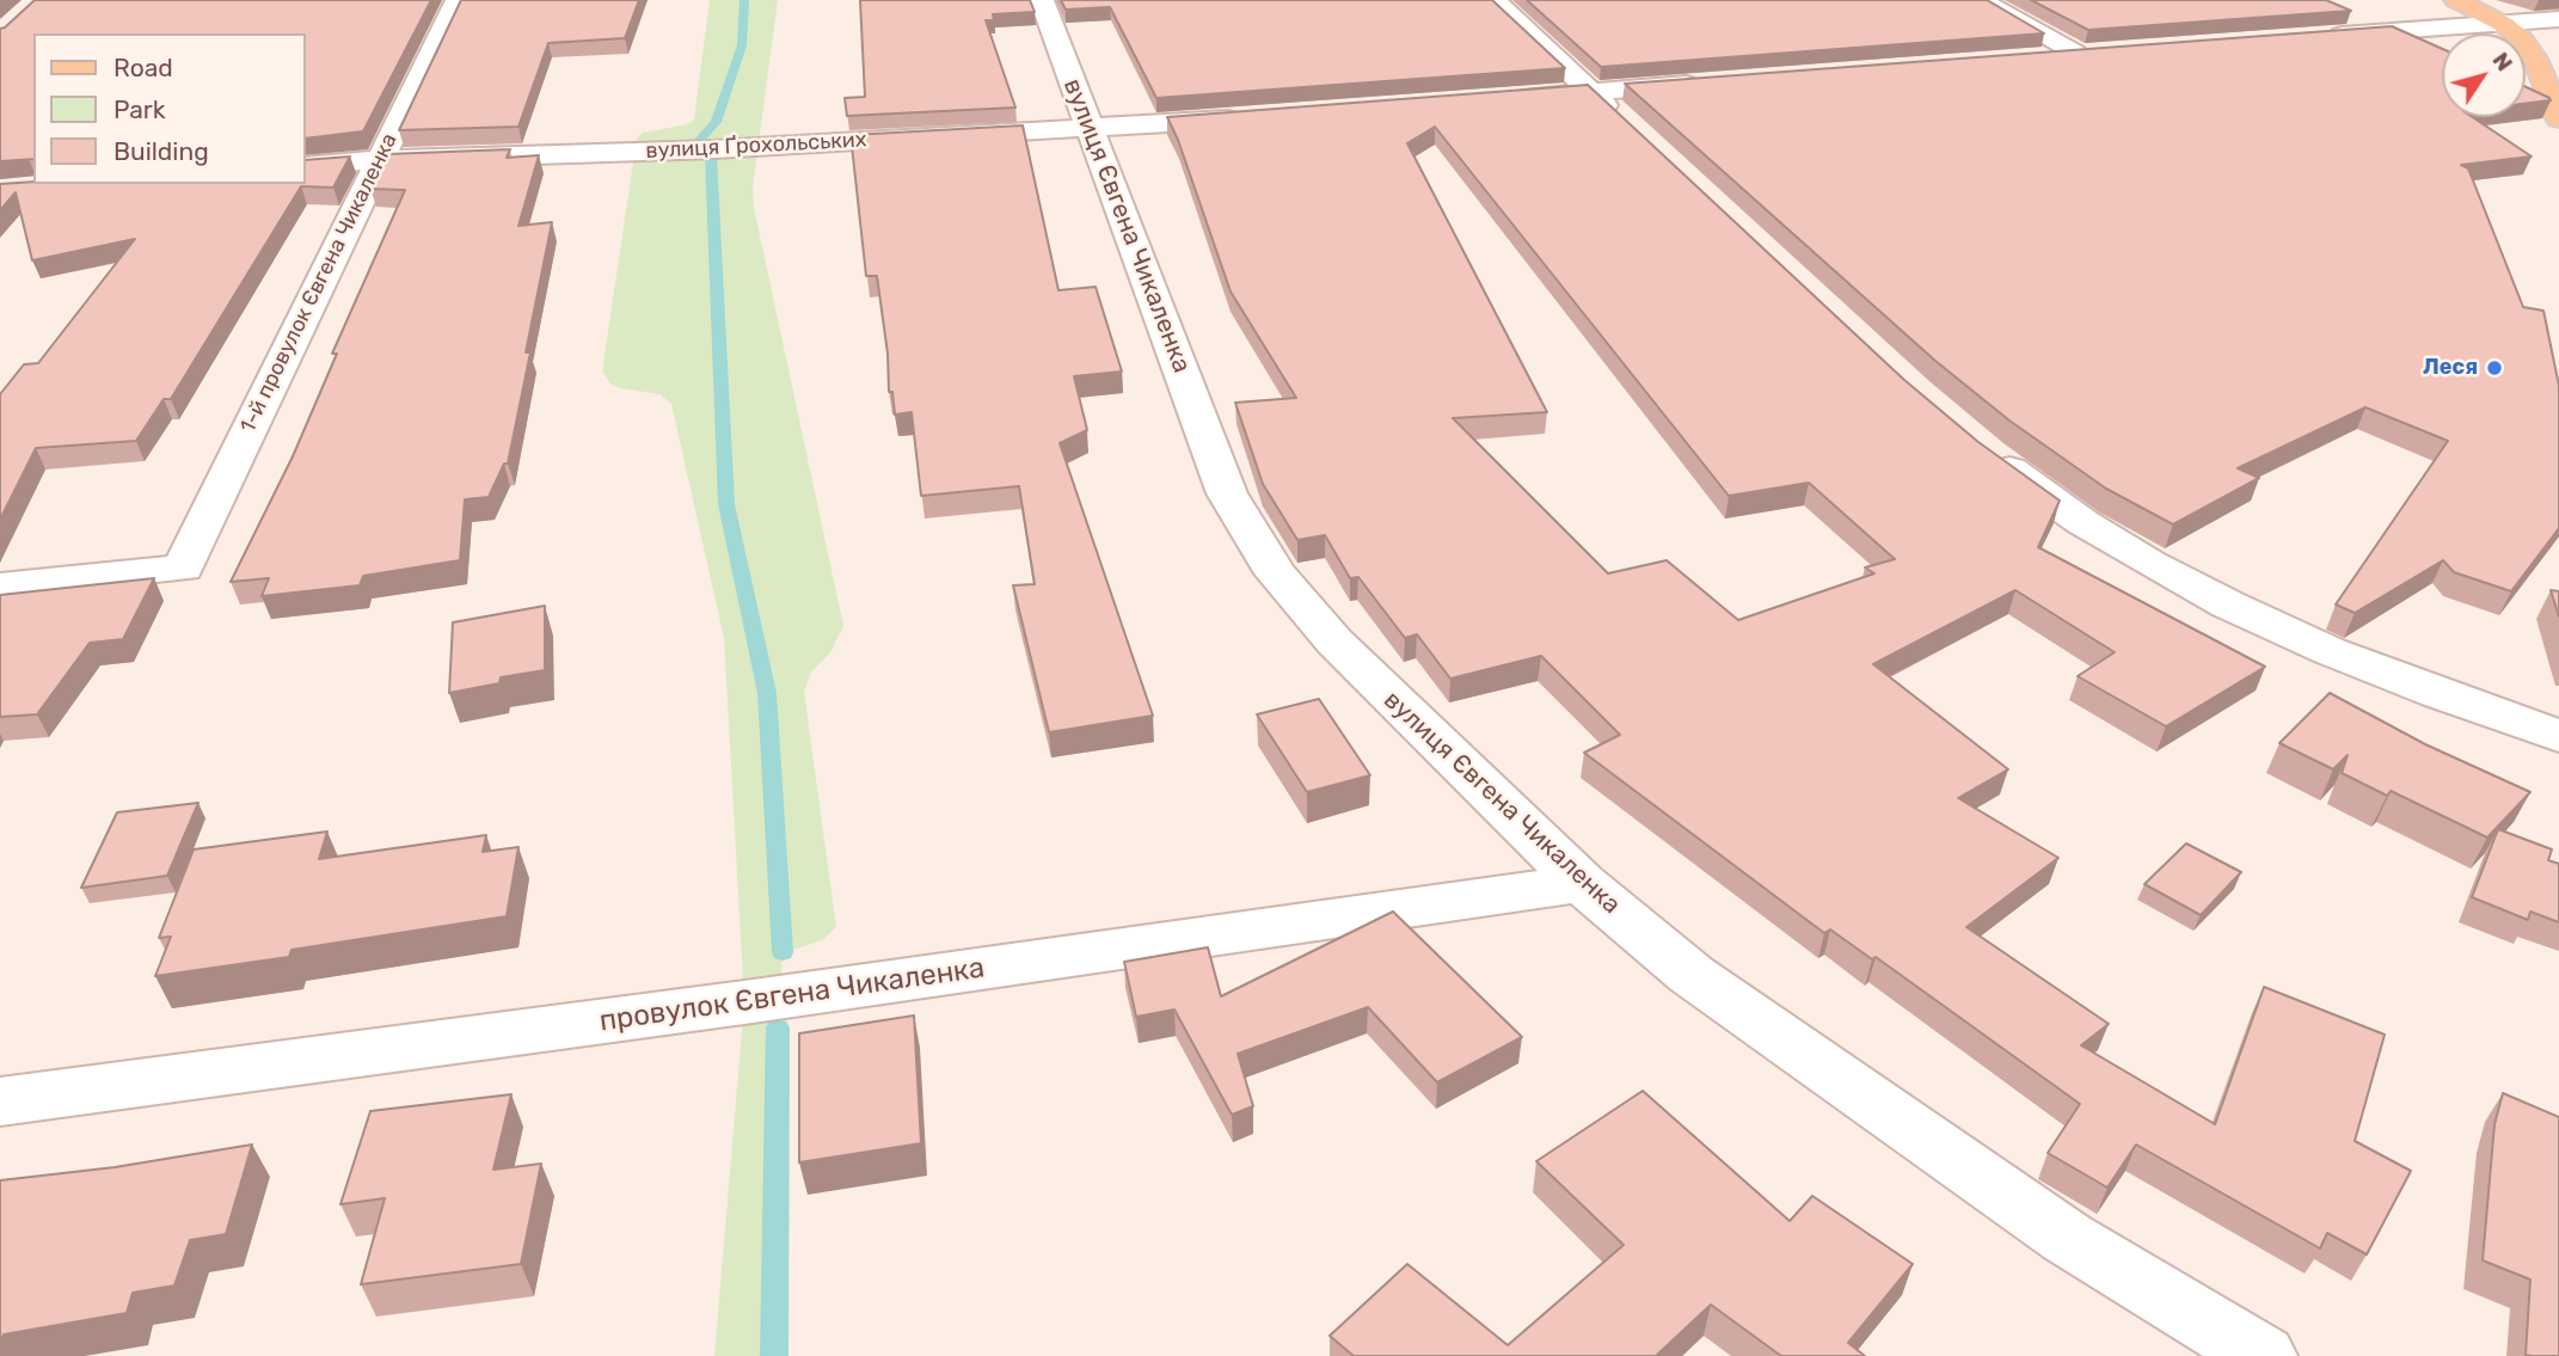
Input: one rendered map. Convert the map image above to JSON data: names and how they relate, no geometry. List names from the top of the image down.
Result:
{
  "streets": {
    "street": [
      "вулиця Ґрохольських",
      "вулиця Євгена Чикаленка",
      "1-й провулок Євгена Чикаленка",
      "провулок Євгена Чикаленка"
    ]
  },
  "crossings": [
    ["вулиця Ґрохольських", "вулиця Євгена Чикаленка"],
    ["вулиця Ґрохольських", "1-й провулок Євгена Чикаленка"],
    ["вулиця Євгена Чикаленка", "провулок Євгена Чикаленка"]
  ],
  "places": ["Леся"],
  "legend": ["Road", "Park", "Building"],
  "north": "top right"
}
